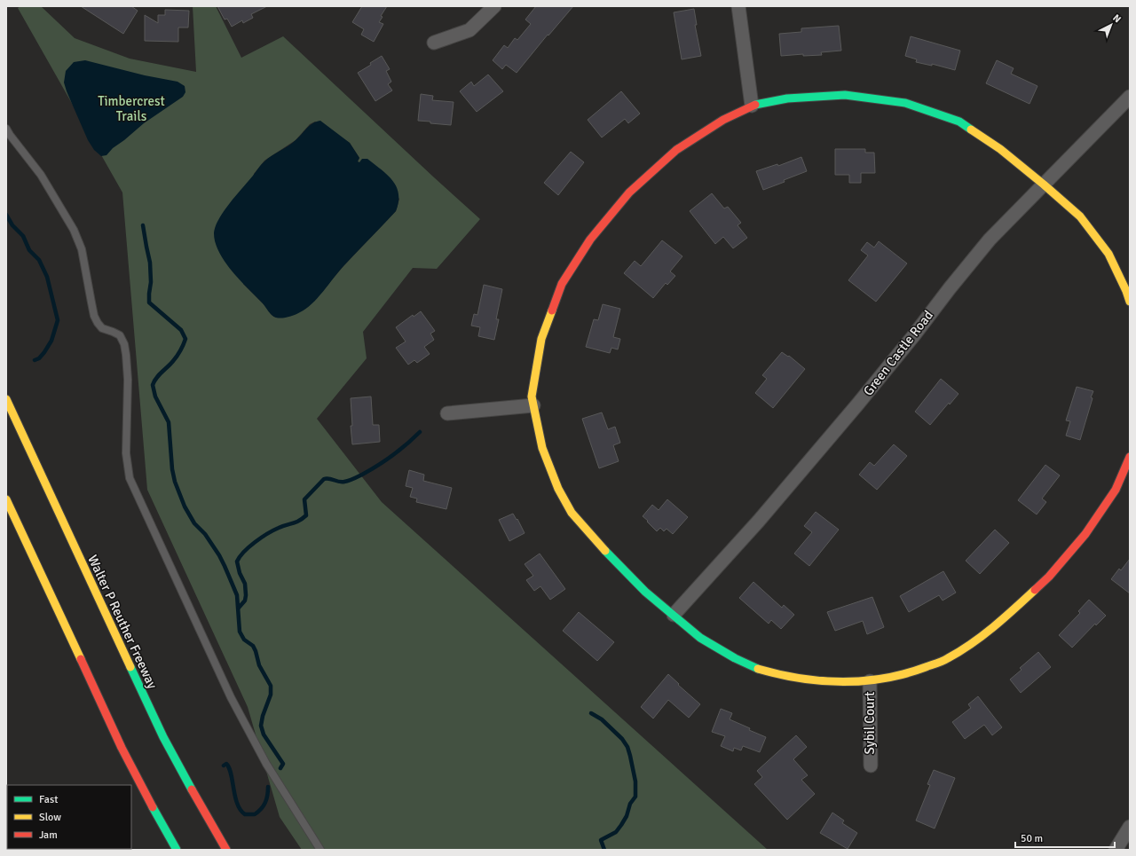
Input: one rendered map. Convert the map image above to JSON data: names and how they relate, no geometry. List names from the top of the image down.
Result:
{
  "streets": {
    "main road": ["Walter P Reuther Freeway"],
    "street": ["Green Castle Road", "Sybil Court"]
  },
  "parks": ["Timbercrest Trails"],
  "legend": ["Fast", "Slow", "Jam"],
  "scale_bar": "50 m",
  "north": "top right"
}
